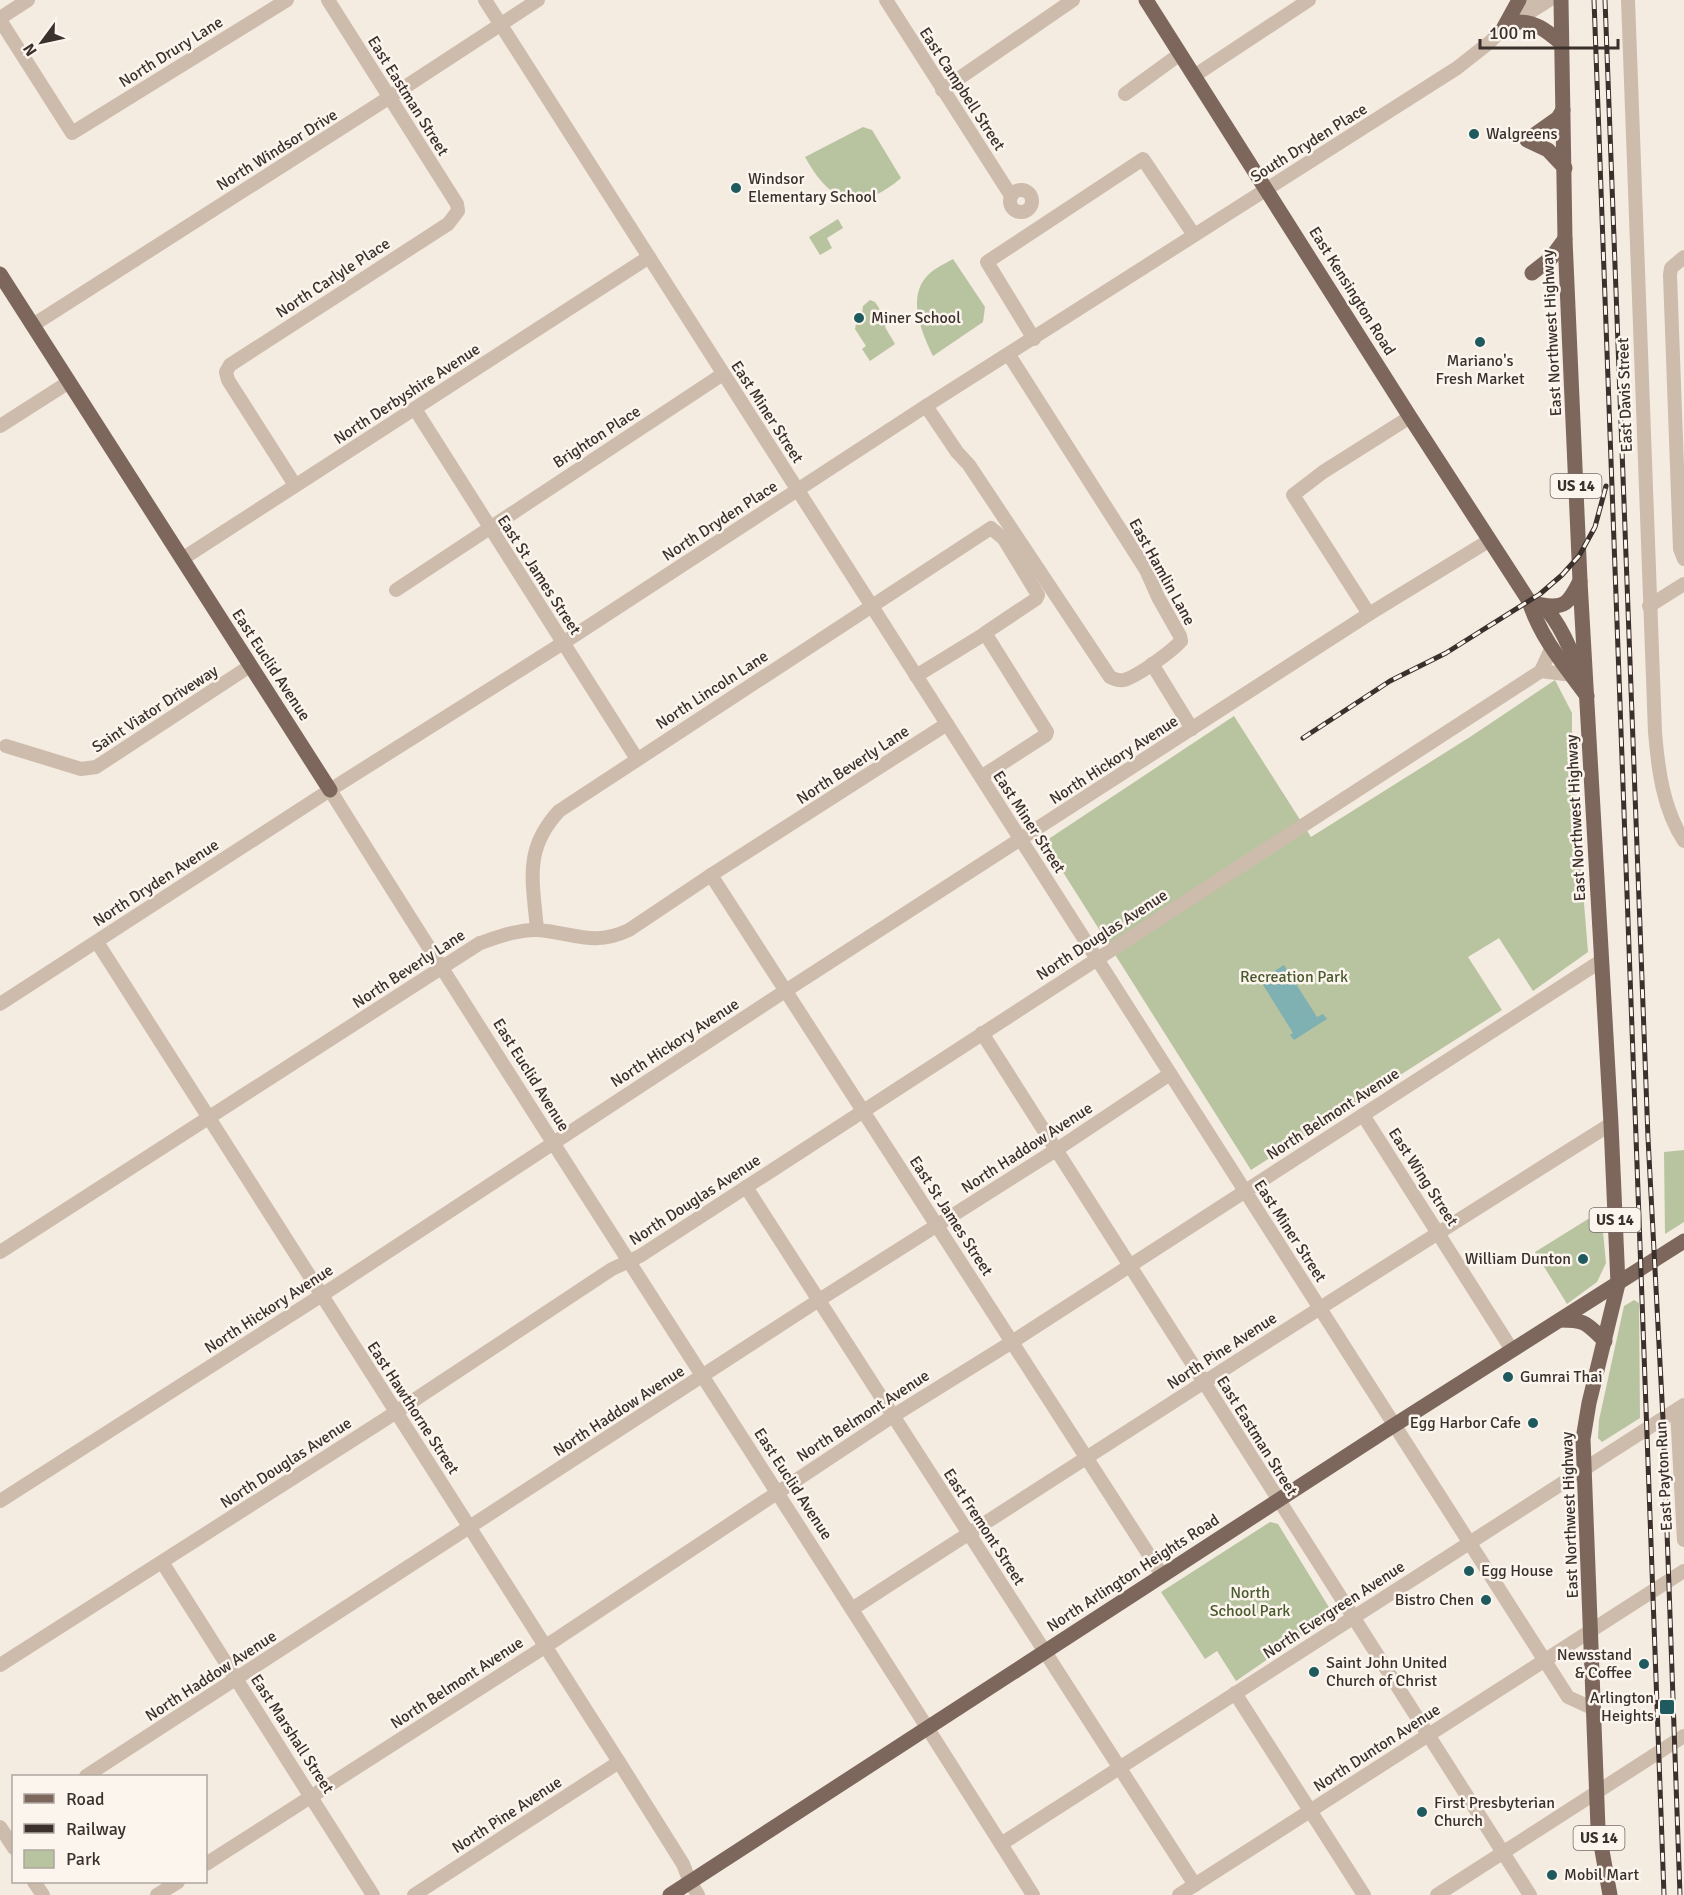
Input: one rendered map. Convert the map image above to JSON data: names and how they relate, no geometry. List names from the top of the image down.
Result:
{
  "streets": {
    "main road": [
      "East Kensington Road",
      "East Northwest Highway",
      "US 14",
      "East Euclid Avenue",
      "North Arlington Heights Road"
    ],
    "street": [
      "North Drury Lane",
      "East Campbell Street",
      "East Eastman Street",
      "South Dryden Place",
      "North Windsor Drive",
      "North Carlyle Place",
      "North Derbyshire Avenue",
      "East Davis Street",
      "East Miner Street",
      "Brighton Place",
      "North Dryden Place",
      "East Hamlin Lane",
      "East St James Street",
      "North Lincoln Lane",
      "Saint Viator Driveway",
      "North Hickory Avenue",
      "North Beverly Lane",
      "North Dryden Avenue",
      "North Douglas Avenue",
      "North Belmont Avenue",
      "North Haddow Avenue",
      "East Wing Street",
      "North Pine Avenue",
      "East Hawthorne Street",
      "East Payton Run",
      "East Fremont Street",
      "North Evergreen Avenue",
      "East Marshall Street",
      "North Dunton Avenue"
    ]
  },
  "crossings": [
    ["East Eastman Street", "North Windsor Drive"],
    ["East Eastman Street", "North Carlyle Place"],
    ["East Eastman Street", "North Douglas Avenue"],
    ["East Eastman Street", "North Belmont Avenue"],
    ["East Eastman Street", "North Haddow Avenue"],
    ["East Eastman Street", "North Pine Avenue"],
    ["East Eastman Street", "North Arlington Heights Road"],
    ["East Eastman Street", "North Evergreen Avenue"],
    ["East Eastman Street", "North Dunton Avenue"],
    ["South Dryden Place", "East Kensington Road"],
    ["South Dryden Place", "North Dryden Place"],
    ["North Windsor Drive", "East Miner Street"],
    ["North Windsor Drive", "East Euclid Avenue"],
    ["North Carlyle Place", "North Derbyshire Avenue"],
    ["East Kensington Road", "East Northwest Highway"],
    ["East Kensington Road", "North Hickory Avenue"],
    ["East Northwest Highway", "US 14"],
    ["East Northwest Highway", "North Belmont Avenue"],
    ["East Northwest Highway", "North Pine Avenue"],
    ["East Northwest Highway", "North Arlington Heights Road"],
    ["East Northwest Highway", "North Evergreen Avenue"],
    ["East Northwest Highway", "North Dunton Avenue"],
    ["North Derbyshire Avenue", "East Miner Street"],
    ["North Derbyshire Avenue", "East St James Street"],
    ["North Derbyshire Avenue", "East Euclid Avenue"],
    ["East Miner Street", "Brighton Place"],
    ["East Miner Street", "US 14"],
    ["East Miner Street", "North Dryden Place"],
    ["East Miner Street", "North Lincoln Lane"],
    ["East Miner Street", "North Hickory Avenue"],
    ["East Miner Street", "North Beverly Lane"],
    ["East Miner Street", "North Douglas Avenue"],
    ["East Miner Street", "North Belmont Avenue"],
    ["East Miner Street", "North Haddow Avenue"],
    ["East Miner Street", "North Pine Avenue"],
    ["East Miner Street", "North Arlington Heights Road"],
    ["East Miner Street", "North Evergreen Avenue"],
    ["East Miner Street", "North Dunton Avenue"],
    ["Brighton Place", "East St James Street"],
    ["US 14", "North Dunton Avenue"],
    ["North Dryden Place", "East Hamlin Lane"],
    ["North Dryden Place", "East St James Street"],
    ["North Dryden Place", "East Euclid Avenue"],
    ["North Dryden Place", "North Dryden Avenue"],
    ["East St James Street", "North Lincoln Lane"],
    ["East St James Street", "North Hickory Avenue"],
    ["East St James Street", "North Beverly Lane"],
    ["East St James Street", "North Douglas Avenue"],
    ["East St James Street", "North Belmont Avenue"],
    ["East St James Street", "North Haddow Avenue"],
    ["East St James Street", "North Pine Avenue"],
    ["East St James Street", "North Arlington Heights Road"],
    ["East Euclid Avenue", "Saint Viator Driveway"],
    ["East Euclid Avenue", "North Hickory Avenue"],
    ["East Euclid Avenue", "North Beverly Lane"],
    ["East Euclid Avenue", "North Dryden Avenue"],
    ["East Euclid Avenue", "North Douglas Avenue"],
    ["East Euclid Avenue", "North Belmont Avenue"],
    ["East Euclid Avenue", "North Haddow Avenue"],
    ["East Euclid Avenue", "North Pine Avenue"],
    ["East Euclid Avenue", "North Arlington Heights Road"],
    ["East Euclid Avenue", "North Evergreen Avenue"],
    ["North Lincoln Lane", "North Beverly Lane"],
    ["North Hickory Avenue", "East Hawthorne Street"],
    ["North Beverly Lane", "East Hawthorne Street"],
    ["North Dryden Avenue", "East Hawthorne Street"],
    ["North Douglas Avenue", "East Hawthorne Street"],
    ["North Douglas Avenue", "East Fremont Street"],
    ["North Douglas Avenue", "East Marshall Street"],
    ["North Belmont Avenue", "East Wing Street"],
    ["North Belmont Avenue", "East Hawthorne Street"],
    ["North Belmont Avenue", "East Fremont Street"],
    ["North Belmont Avenue", "East Marshall Street"],
    ["North Haddow Avenue", "East Hawthorne Street"],
    ["North Haddow Avenue", "East Fremont Street"],
    ["North Haddow Avenue", "East Marshall Street"],
    ["East Wing Street", "North Pine Avenue"],
    ["East Wing Street", "North Arlington Heights Road"],
    ["North Pine Avenue", "East Hawthorne Street"],
    ["North Pine Avenue", "East Fremont Street"],
    ["East Hawthorne Street", "North Arlington Heights Road"],
    ["East Payton Run", "North Evergreen Avenue"],
    ["East Fremont Street", "North Arlington Heights Road"],
    ["East Fremont Street", "North Evergreen Avenue"],
    ["East Fremont Street", "North Dunton Avenue"]
  ],
  "parks": ["Recreation Park", "North School Park"],
  "places": {
    "other": [
      "Walgreens",
      "Windsor Elementary School",
      "Miner School",
      "Mariano's Fresh Market",
      "William Dunton",
      "Gumrai Thai",
      "Egg Harbor Cafe",
      "Egg House",
      "Bistro Chen",
      "Newsstand & Coffee",
      "Saint John United Church of Christ",
      "First Presbyterian Church",
      "Mobil Mart"
    ],
    "transit": ["Arlington Heights"]
  },
  "legend": ["Road", "Railway", "Park"],
  "scale_bar": "100 m",
  "north": "bottom left"
}
